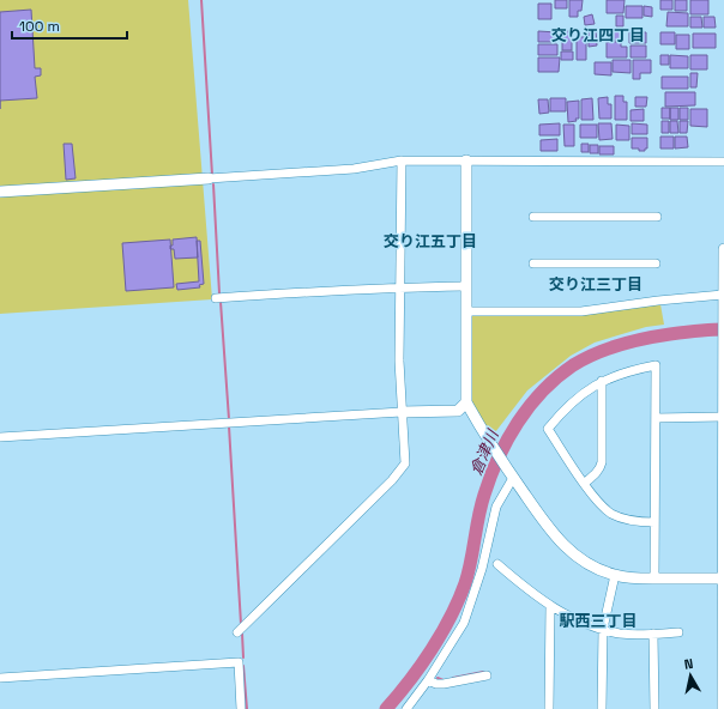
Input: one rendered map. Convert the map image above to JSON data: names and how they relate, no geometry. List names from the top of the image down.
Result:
{
  "districts": [
    "交り江四丁目",
    "交り江五丁目",
    "交り江三丁目",
    "駅西三丁目"
  ],
  "water": ["倉津川"],
  "scale_bar": "100 m",
  "north": "top"
}
